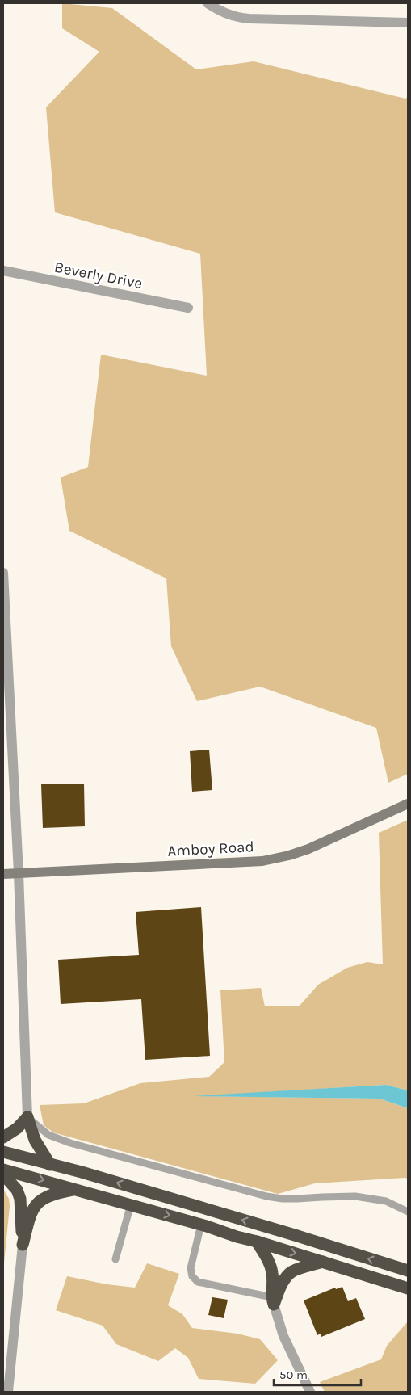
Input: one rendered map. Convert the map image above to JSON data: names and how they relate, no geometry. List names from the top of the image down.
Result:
{
  "streets": {
    "main road": ["Amboy Road"],
    "street": ["Beverly Drive"]
  },
  "scale_bar": "50 m"
}
